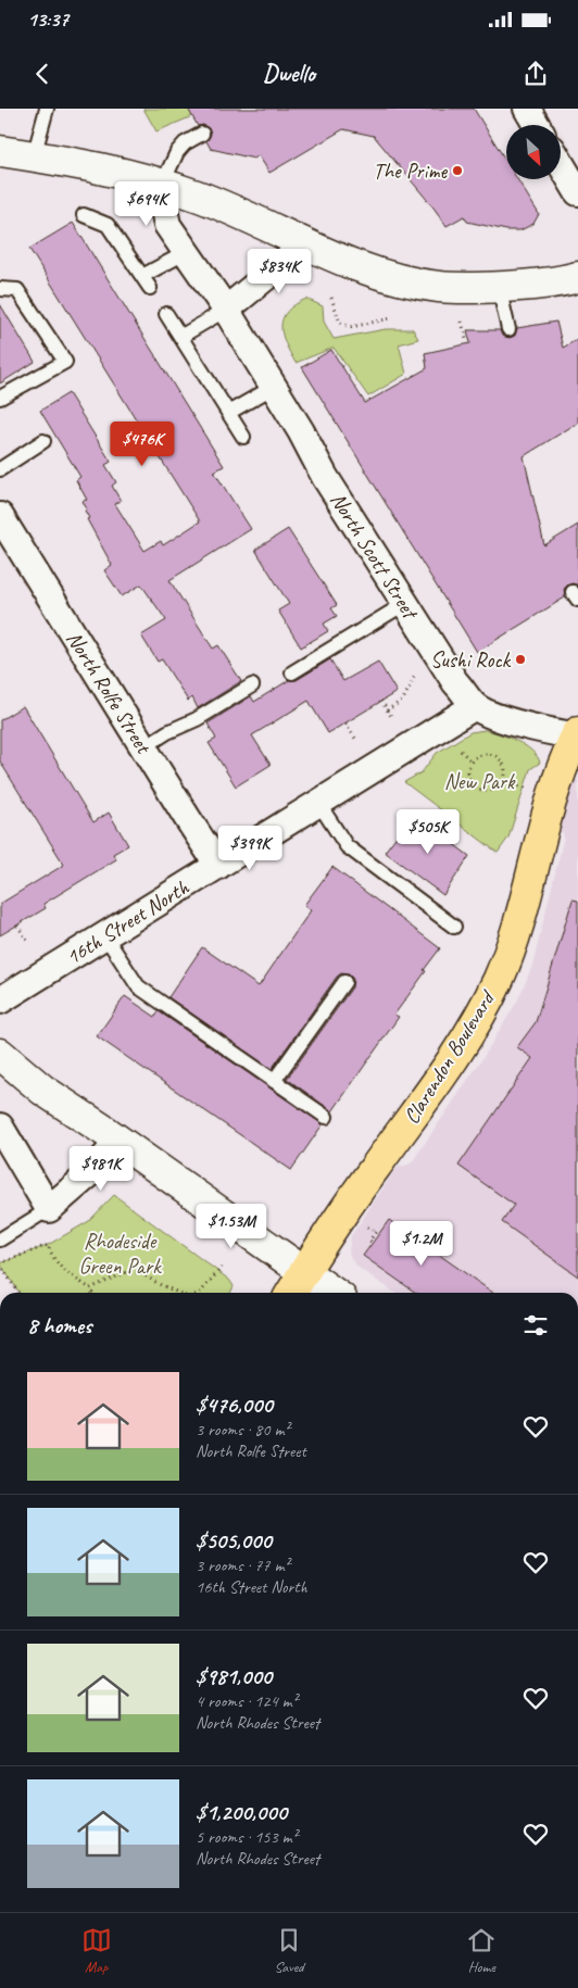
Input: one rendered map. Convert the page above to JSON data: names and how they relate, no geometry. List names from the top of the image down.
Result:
{
  "streets": {
    "main road": ["Clarendon Boulevard"],
    "street": ["North Scott Street", "North Rolfe Street", "16th Street North"]
  },
  "crossings": [
    ["North Scott Street", "16th Street North"],
    ["North Scott Street", "Clarendon Boulevard"],
    ["North Rolfe Street", "16th Street North"]
  ],
  "parks": ["New Park", "Rhodeside Green Park"],
  "places": ["The Prime", "Sushi Rock"],
  "north": "bottom right",
  "page": {
    "status": "13:37",
    "header": "Dwello",
    "price": [
      "$694K",
      "$834K",
      "$476K",
      "$505K",
      "$399K",
      "$981K",
      "$1.53M",
      "$1.2M"
    ],
    "heading": "8 homes",
    "list": [
      {
        "name": "$476,000",
        "note": "3 rooms · 80 m² · North Rolfe Street"
      },
      {
        "name": "$505,000",
        "note": "3 rooms · 77 m² · 16th Street North"
      },
      {
        "name": "$981,000",
        "note": "4 rooms · 124 m² · North Rhodes Street"
      },
      {
        "name": "$1,200,000",
        "note": "5 rooms · 153 m² · North Rhodes Street"
      }
    ],
    "tabs": ["Map", "Saved", "Home"]
  }
}
